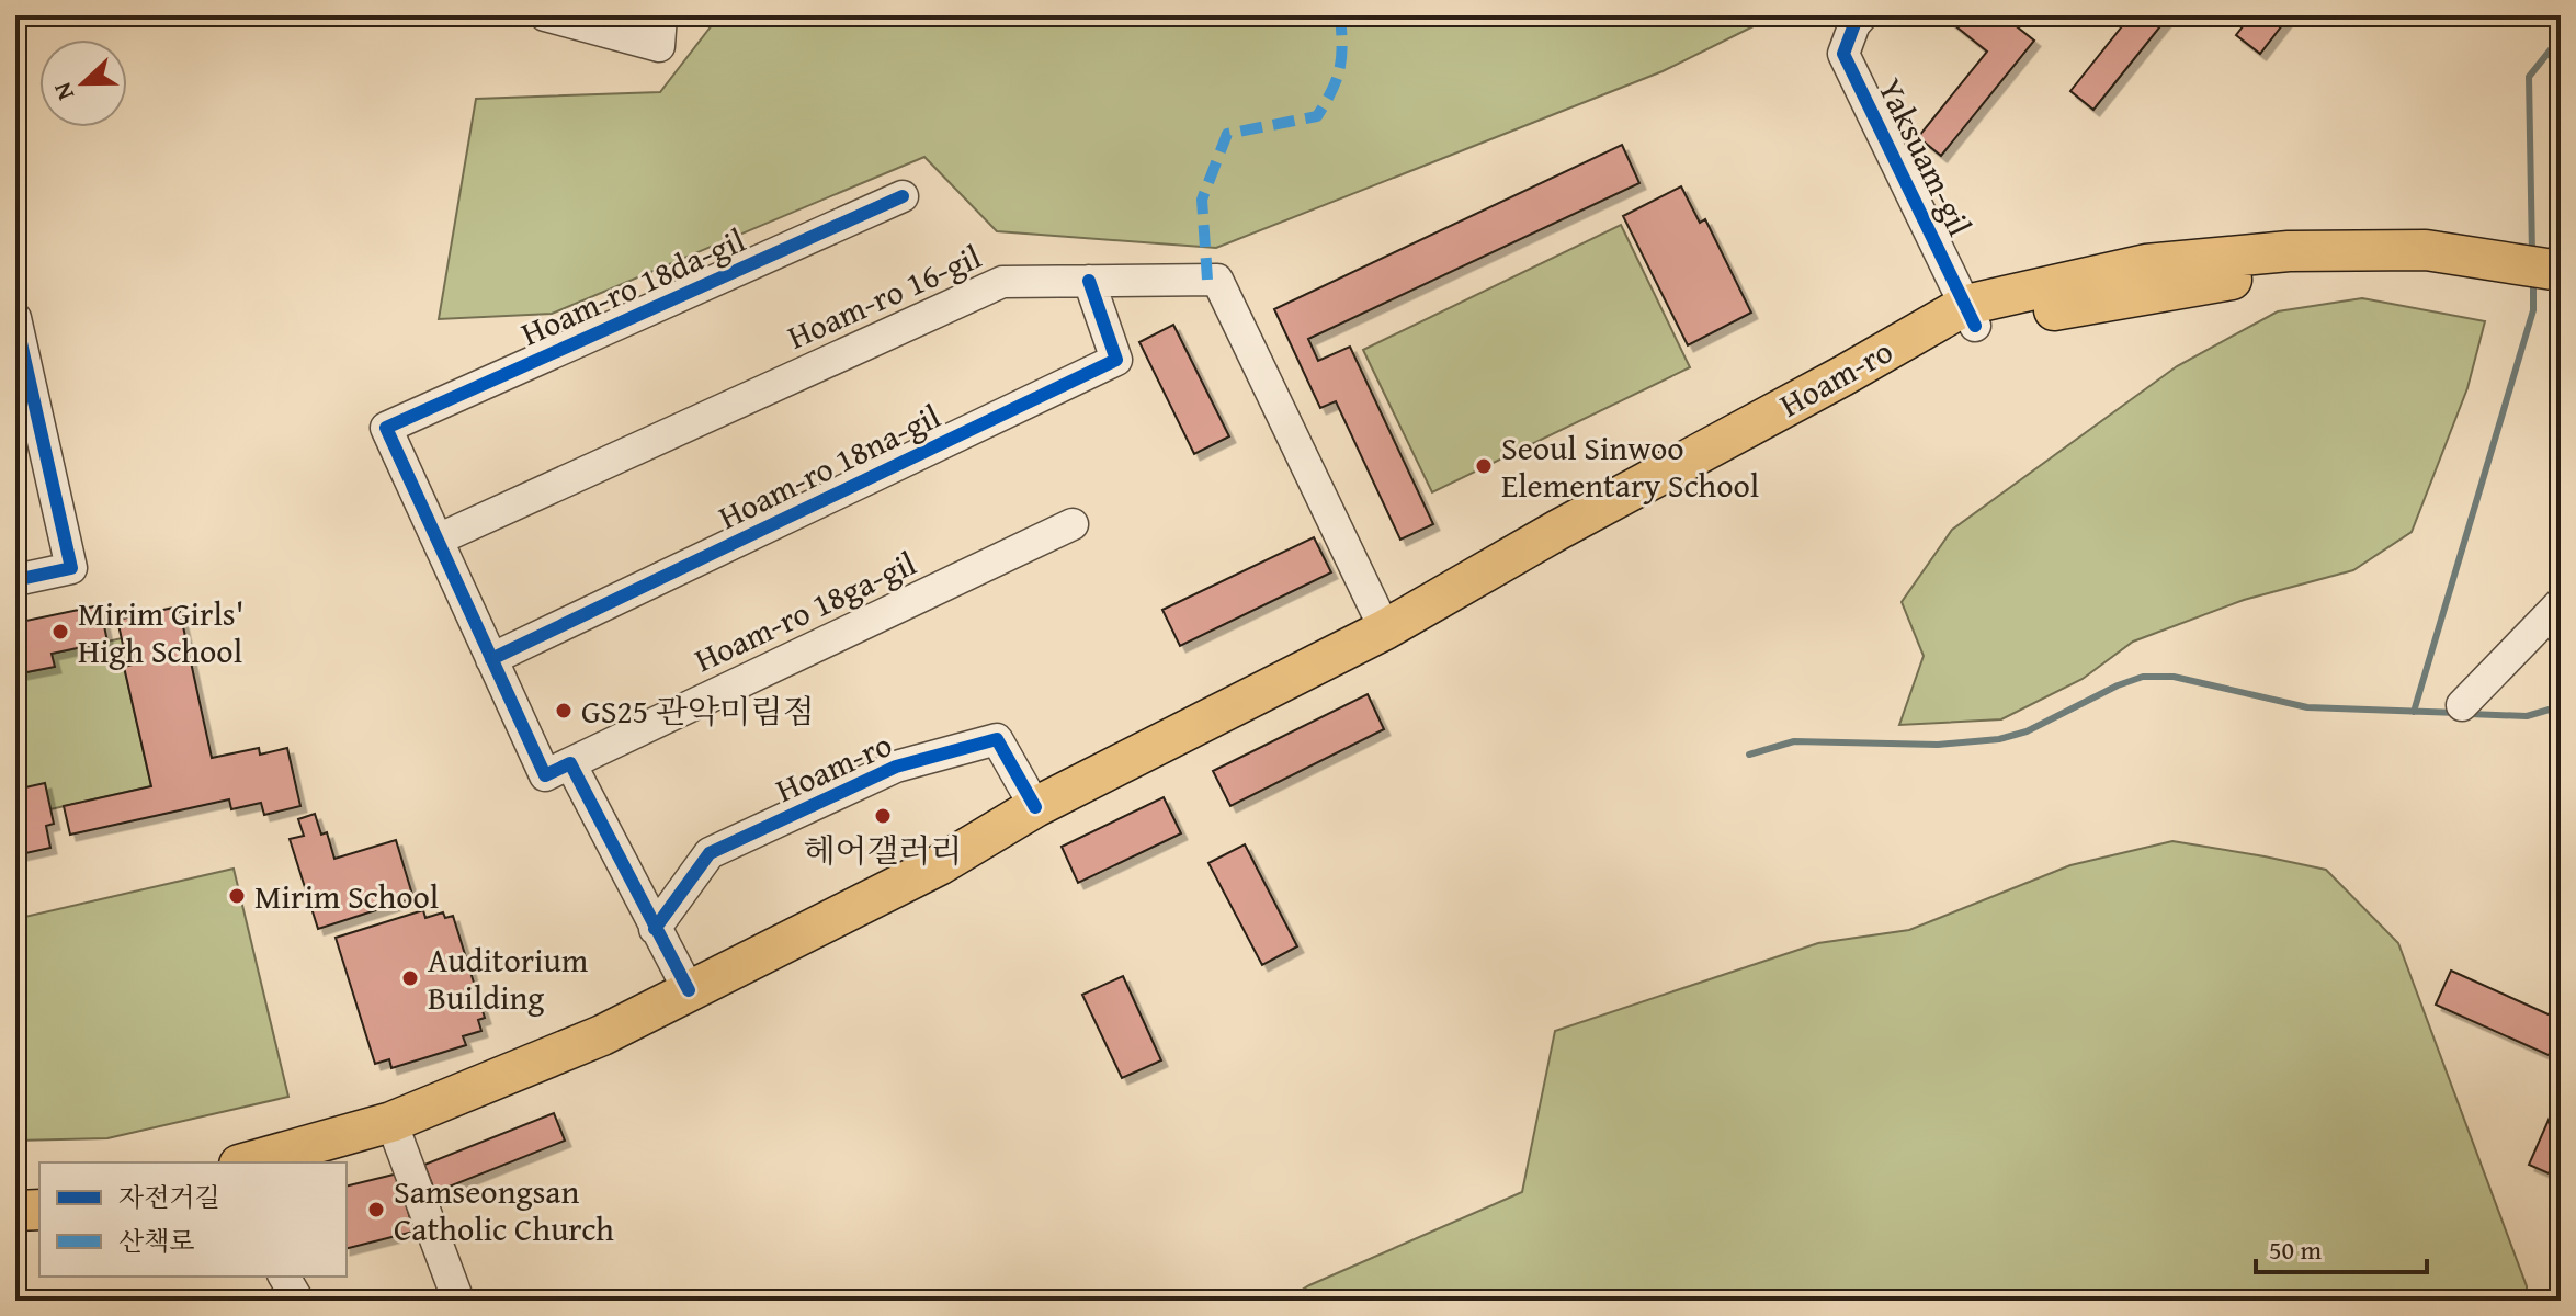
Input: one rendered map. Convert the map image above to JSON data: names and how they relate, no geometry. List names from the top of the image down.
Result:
{
  "streets": {
    "main road": ["Hoam-ro"],
    "street": [
      "Yaksuam-gil",
      "Hoam-ro 18da-gil",
      "Hoam-ro 16-gil",
      "Hoam-ro 18na-gil",
      "Hoam-ro 18ga-gil"
    ]
  },
  "crossings": [
    ["Yaksuam-gil", "Hoam-ro"],
    ["Hoam-ro 18da-gil", "Hoam-ro 16-gil"],
    ["Hoam-ro 16-gil", "Hoam-ro"],
    ["Hoam-ro 16-gil", "Hoam-ro 18na-gil"]
  ],
  "places": [
    "Seoul Sinwoo Elementary School",
    "Mirim Girls' High School",
    "GS25 관악미림점",
    "헤어갤러리",
    "Mirim School",
    "Auditorium Building",
    "Samseongsan Catholic Church"
  ],
  "legend": ["자전거길", "산책로"],
  "scale_bar": "50 m",
  "north": "left"
}
